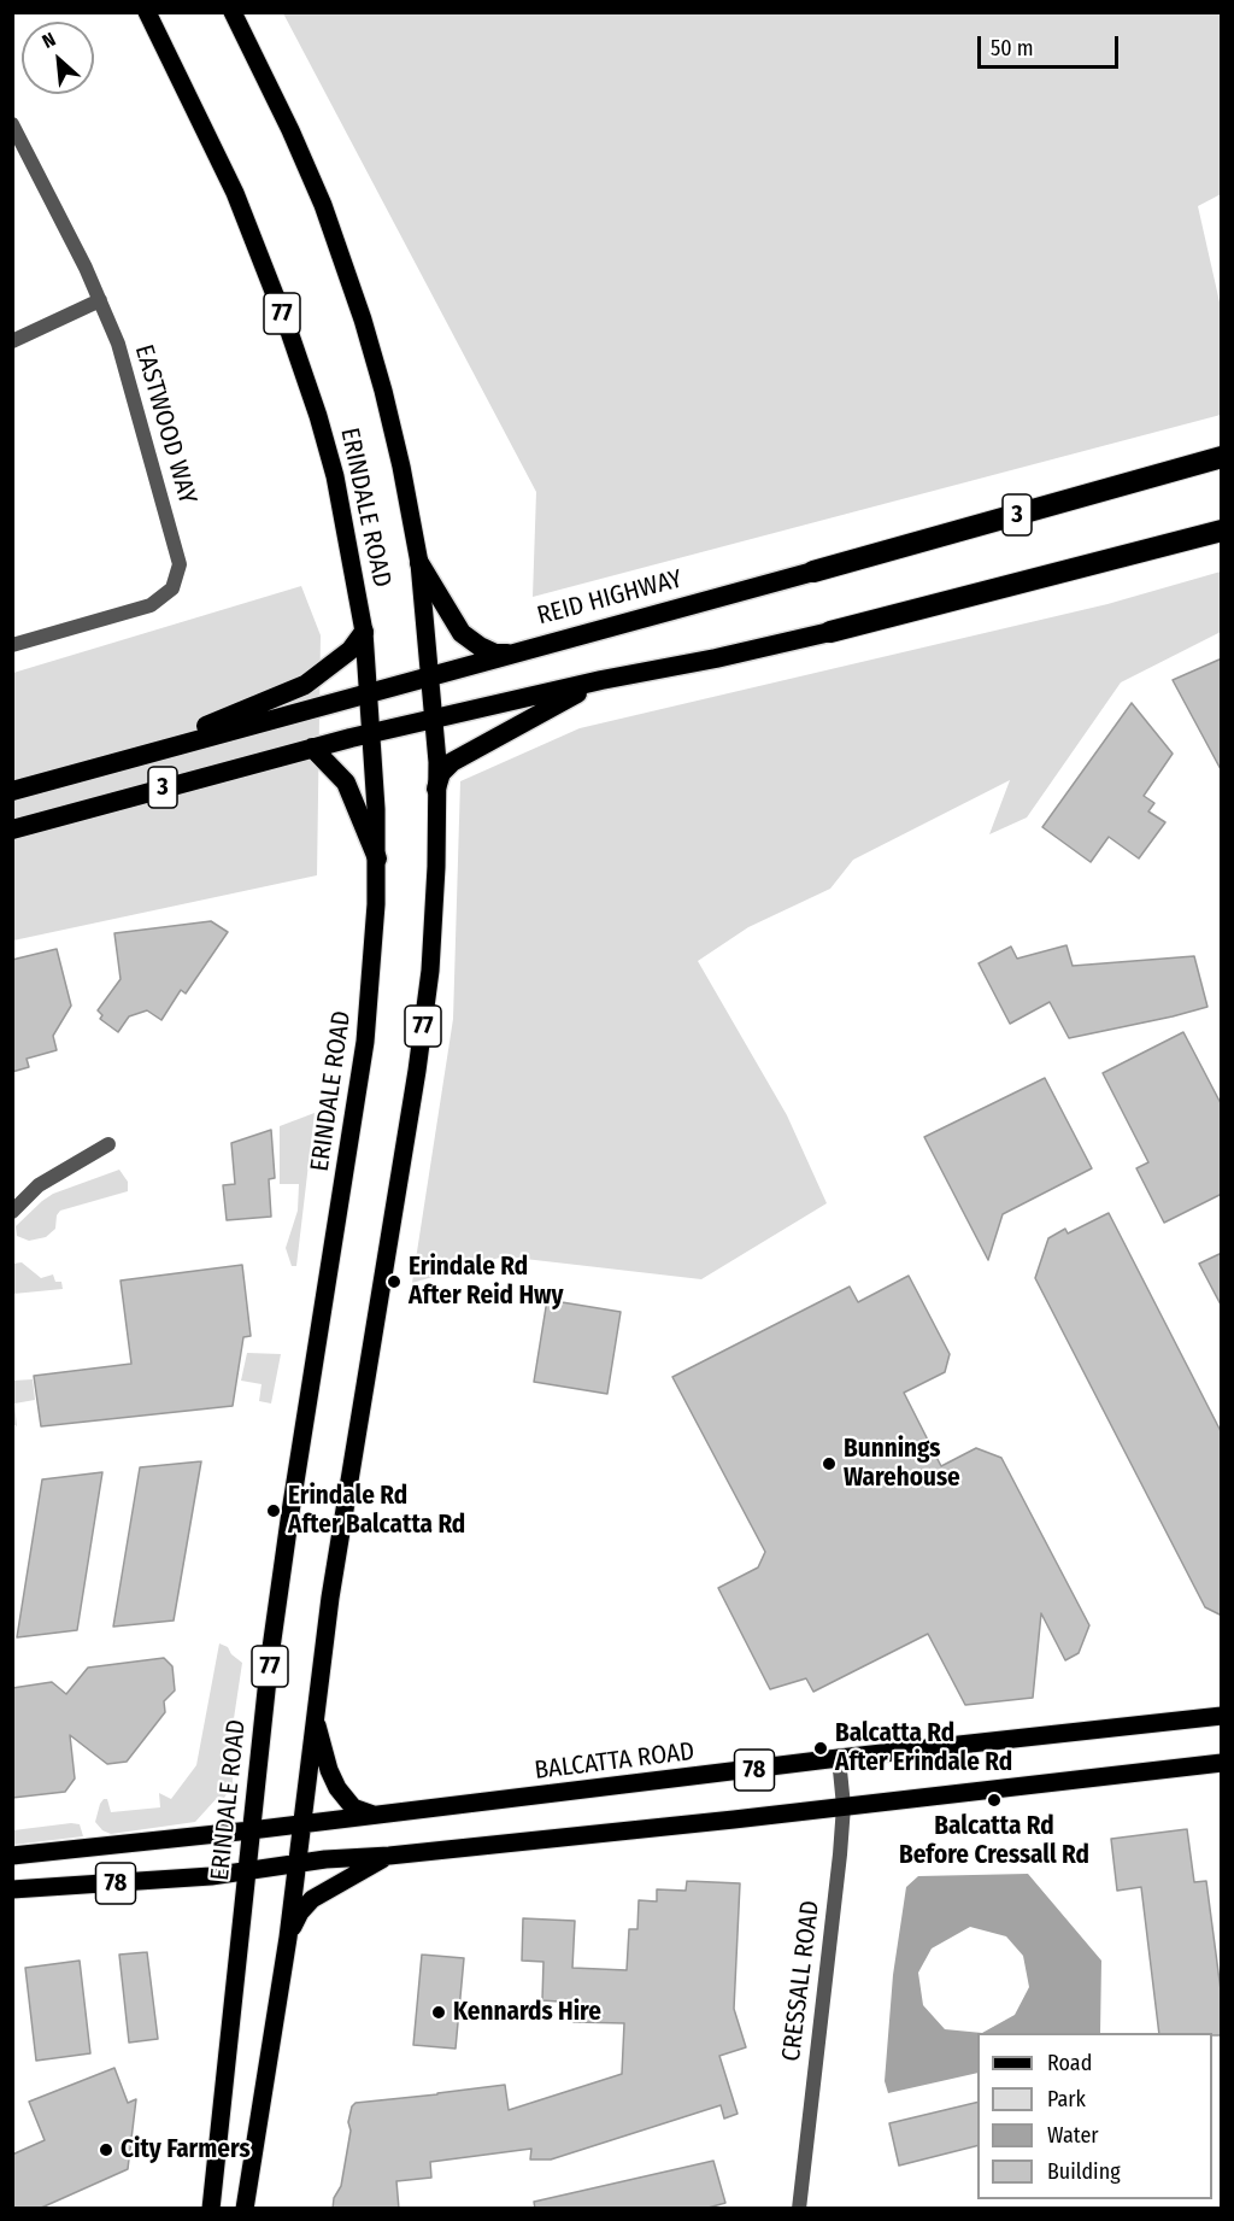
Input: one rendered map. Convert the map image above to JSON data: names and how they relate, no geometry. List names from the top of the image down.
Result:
{
  "streets": {
    "highway": ["3", "REID HIGHWAY"],
    "main road": [
      "77",
      "ERINDALE ROAD",
      "BALCATTA ROAD",
      "78"
    ],
    "street": ["EASTWOOD WAY", "CRESSALL ROAD"]
  },
  "crossings": [
    ["ERINDALE ROAD", "3"],
    ["ERINDALE ROAD", "REID HIGHWAY"],
    ["ERINDALE ROAD", "BALCATTA ROAD"],
    ["ERINDALE ROAD", "78"],
    ["BALCATTA ROAD", "CRESSALL ROAD"],
    ["78", "CRESSALL ROAD"]
  ],
  "places": [
    "Erindale Rd After Reid Hwy",
    "Bunnings Warehouse",
    "Erindale Rd After Balcatta Rd",
    "Balcatta Rd After Erindale Rd",
    "Balcatta Rd Before Cressall Rd",
    "Kennards Hire",
    "City Farmers"
  ],
  "legend": [
    "Road",
    "Park",
    "Water",
    "Building"
  ],
  "scale_bar": "50 m",
  "north": "top left"
}
